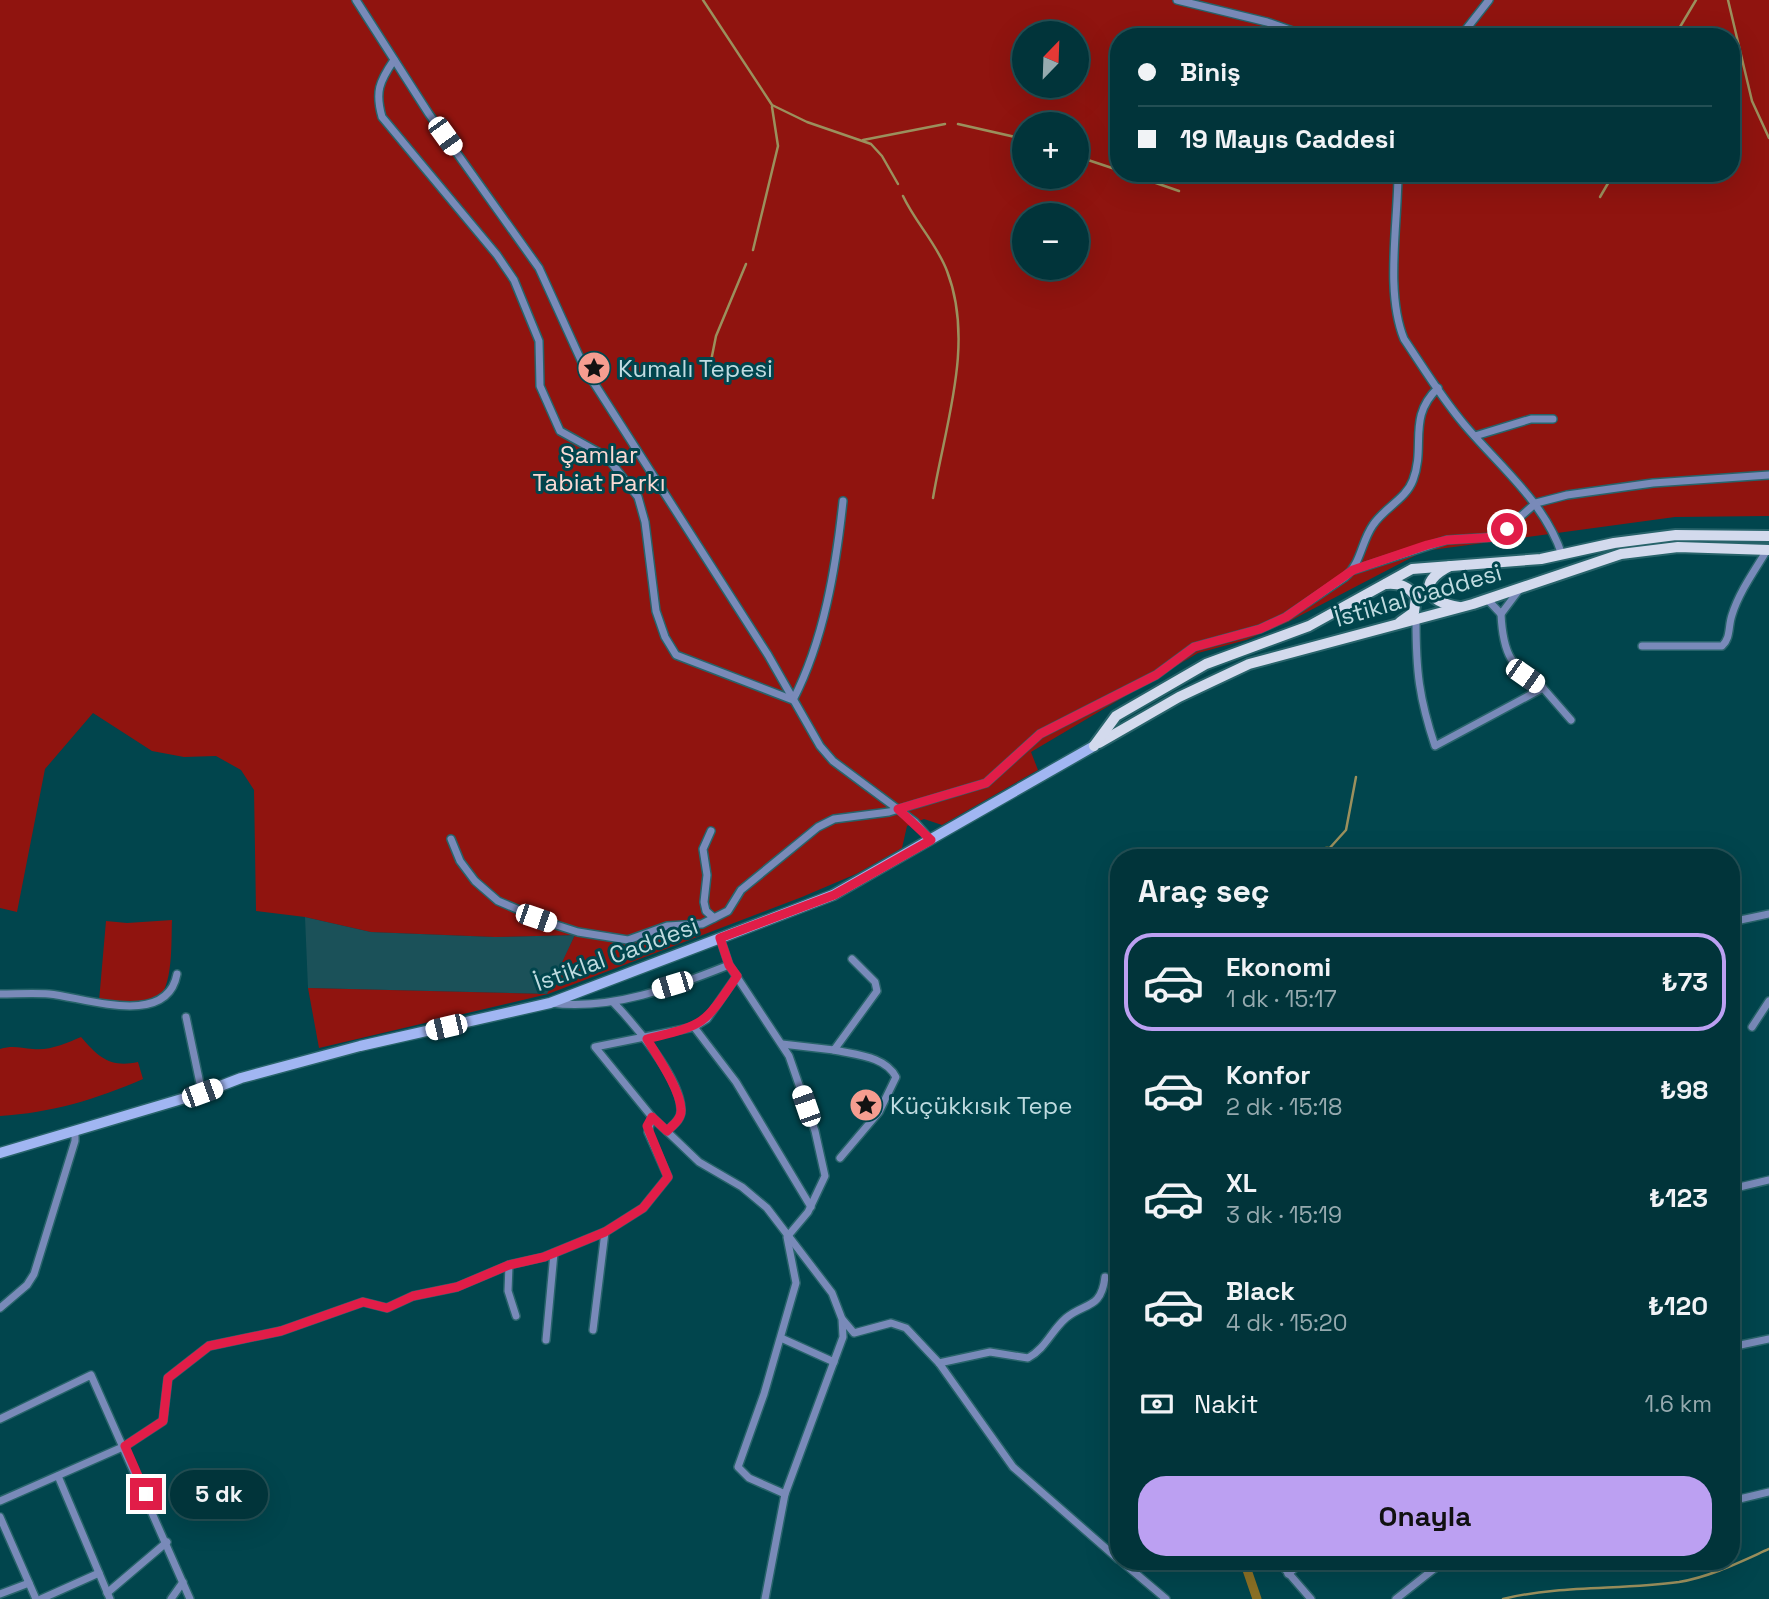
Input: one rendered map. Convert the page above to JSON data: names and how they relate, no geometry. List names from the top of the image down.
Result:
{
  "streets": {
    "main road": ["İstiklal Caddesi"]
  },
  "parks": ["Şamlar Tabiat Parkı"],
  "places": {
    "place": ["Kumalı Tepesi", "Küçükkısık Tepe"]
  },
  "north": "top right",
  "page": {
    "map_buttons": ["+", "−"],
    "banner": ["Biniş", "19 Mayıs Caddesi"],
    "heading": "Araç seç",
    "list": [
      {
        "name": "Ekonomi",
        "note": "1 dk · 15:17",
        "value": "₺73"
      },
      {
        "name": "Konfor",
        "note": "2 dk · 15:18",
        "value": "₺98"
      },
      {
        "name": "XL",
        "note": "3 dk · 15:19",
        "value": "₺123"
      },
      {
        "name": "Black",
        "note": "4 dk · 15:20",
        "value": "₺120"
      }
    ],
    "pay": ["Nakit", "1.6 km"],
    "buttons": "Onayla",
    "bubble": "5 dk"
  }
}
